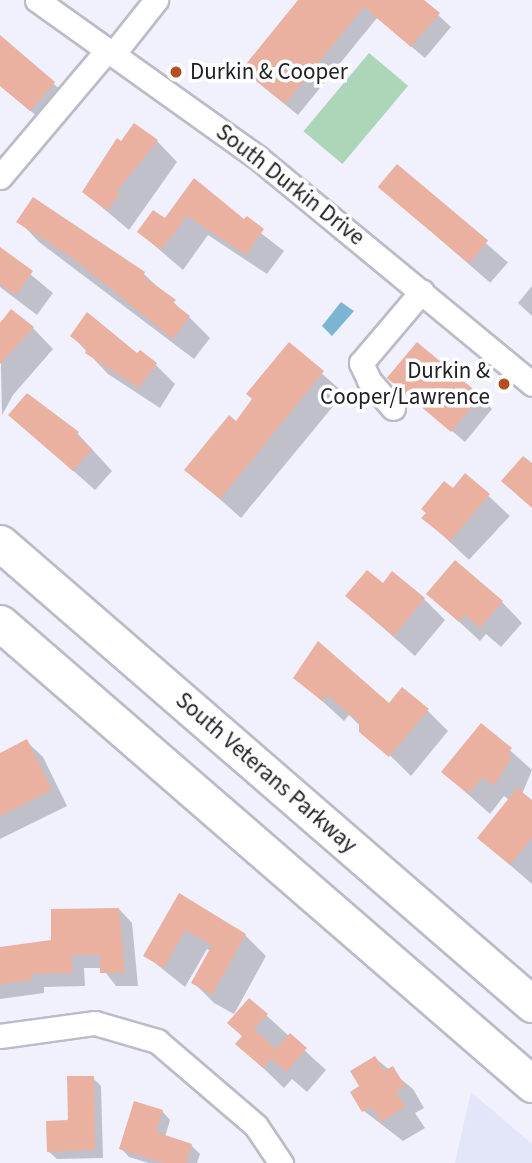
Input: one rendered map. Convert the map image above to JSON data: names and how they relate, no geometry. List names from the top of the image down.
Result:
{
  "streets": {
    "highway": ["South Veterans Parkway"],
    "street": ["South Durkin Drive"]
  },
  "places": ["Durkin & Cooper", "Durkin & Cooper/Lawrence"]
}
